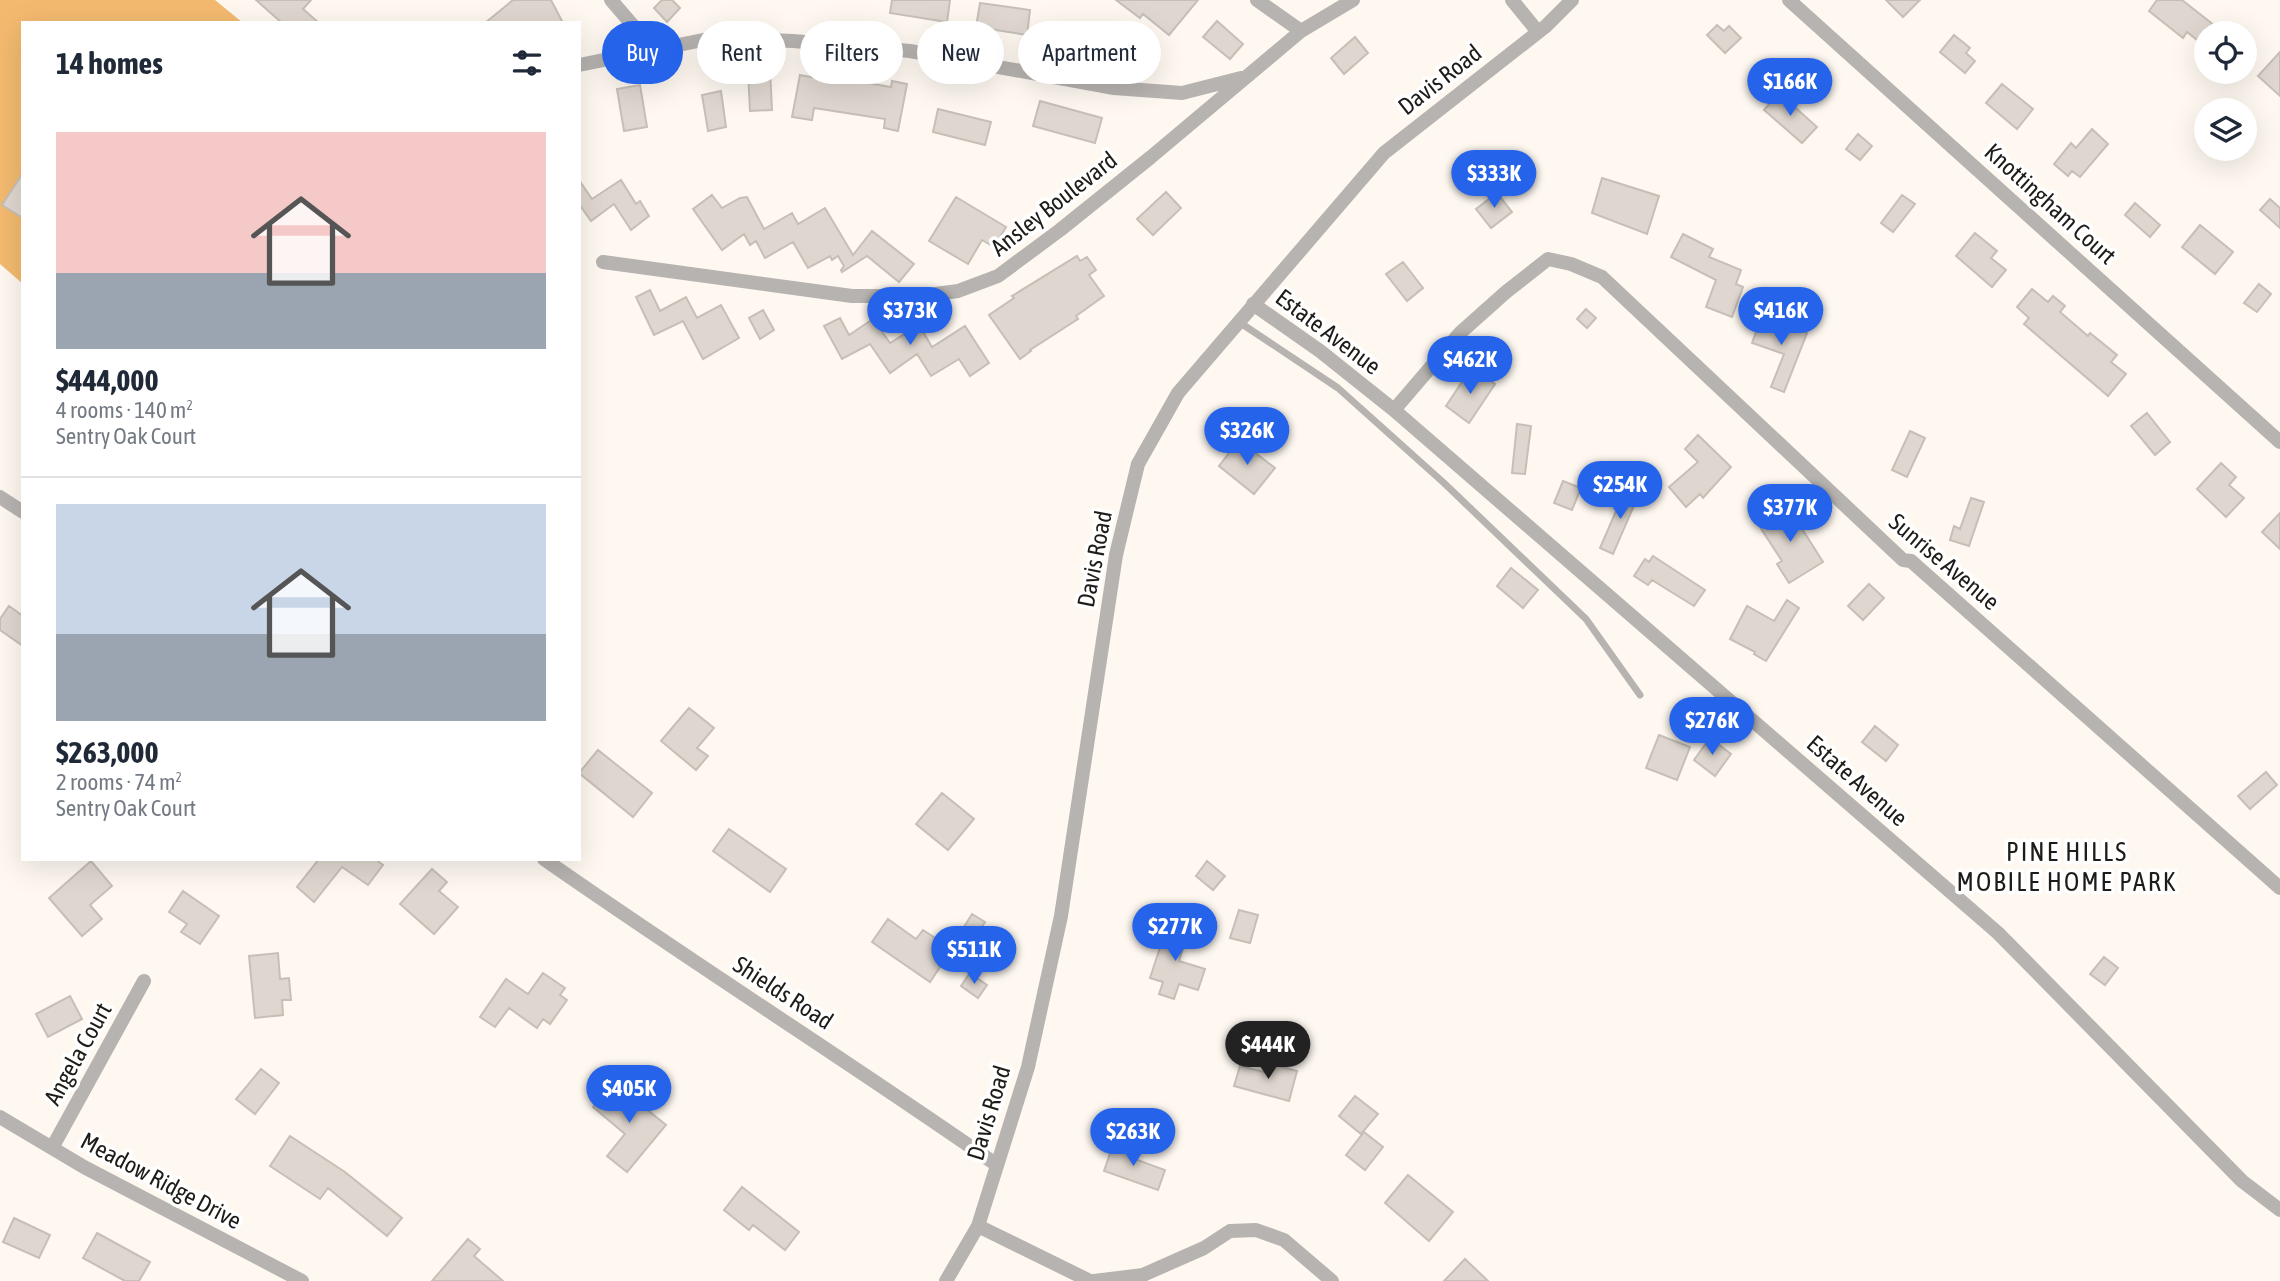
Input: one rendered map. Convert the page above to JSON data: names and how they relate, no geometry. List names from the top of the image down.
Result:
{
  "streets": {
    "street": [
      "Davis Road",
      "Ansley Boulevard",
      "Knottingham Court",
      "Estate Avenue",
      "Sunrise Avenue",
      "Shields Road",
      "Angela Court",
      "Meadow Ridge Drive"
    ]
  },
  "crossings": [
    ["Davis Road", "Estate Avenue"],
    ["Davis Road", "Shields Road"],
    ["Estate Avenue", "Sunrise Avenue"],
    ["Angela Court", "Meadow Ridge Drive"]
  ],
  "districts": ["PINE HILLS MOBILE HOME PARK"],
  "page": {
    "chip": [
      "Buy",
      "Rent",
      "Filters",
      "New",
      "Apartment"
    ],
    "heading": "14 homes",
    "price": [
      "$166K",
      "$333K",
      "$373K",
      "$416K",
      "$462K",
      "$326K",
      "$254K",
      "$377K",
      "$276K",
      "$277K",
      "$511K",
      "$444K",
      "$405K",
      "$263K"
    ],
    "list": [
      {
        "name": "$444,000",
        "note": "4 rooms · 140 m² · Sentry Oak Court"
      },
      {
        "name": "$263,000",
        "note": "2 rooms · 74 m² · Sentry Oak Court"
      }
    ]
  }
}
